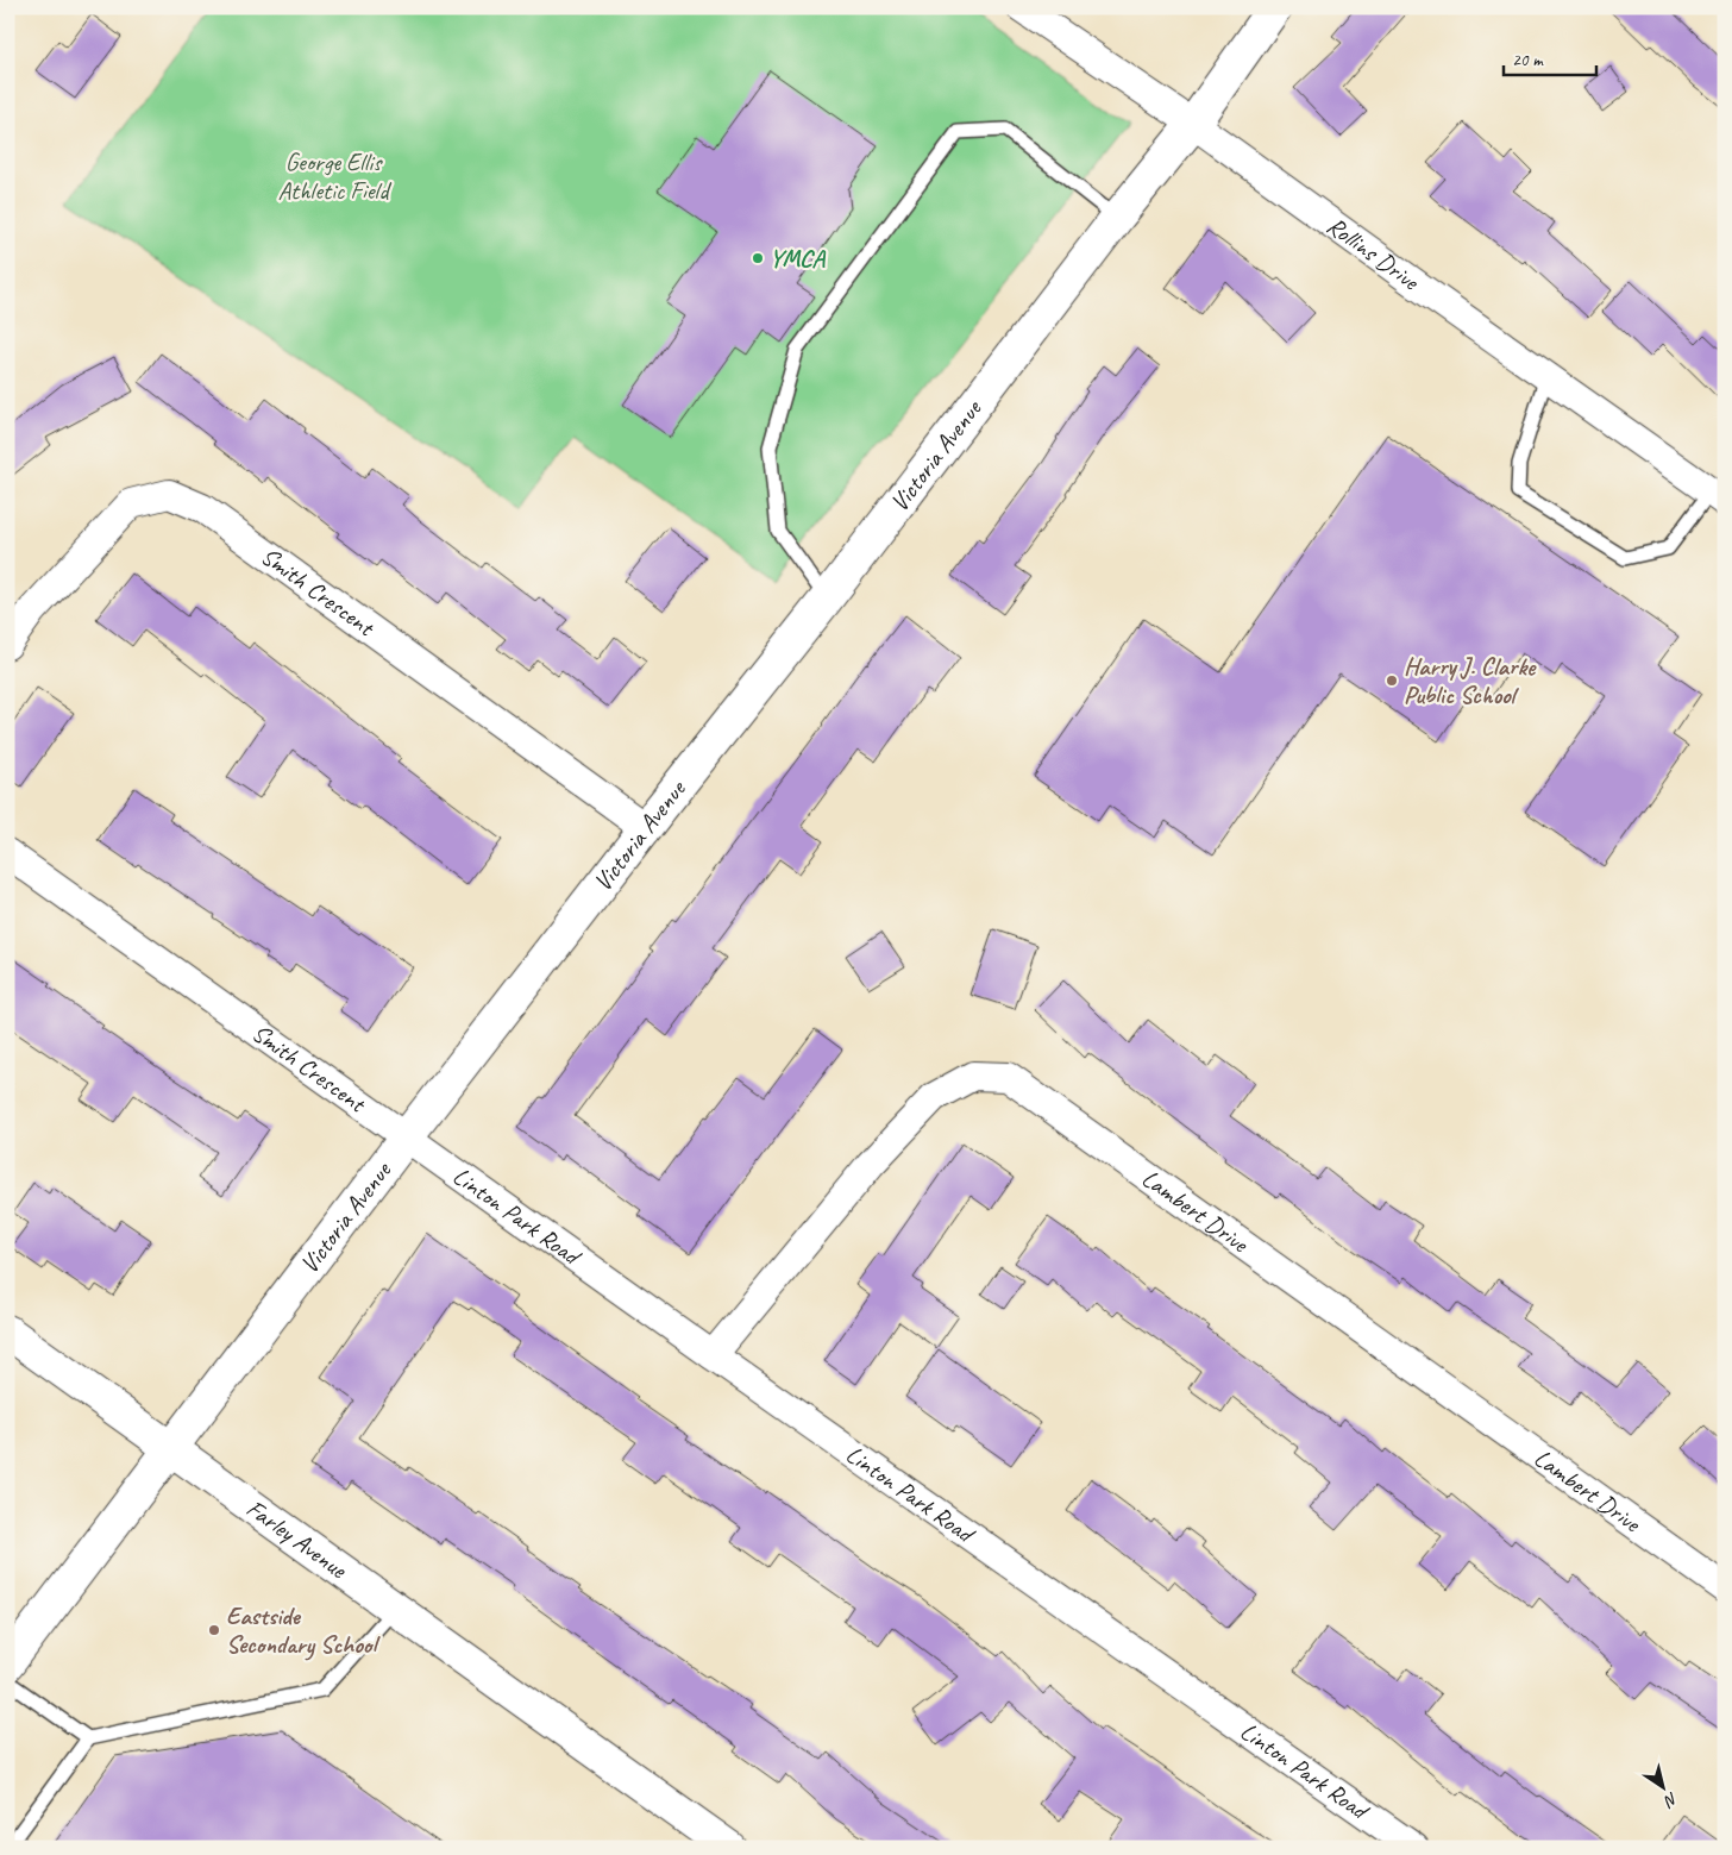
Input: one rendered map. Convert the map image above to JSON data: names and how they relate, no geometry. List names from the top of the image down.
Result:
{
  "streets": {
    "street": [
      "Rollins Drive",
      "Victoria Avenue",
      "Smith Crescent",
      "Lambert Drive",
      "Linton Park Road",
      "Farley Avenue"
    ]
  },
  "crossings": [
    ["Rollins Drive", "Victoria Avenue"],
    ["Victoria Avenue", "Smith Crescent"],
    ["Victoria Avenue", "Linton Park Road"],
    ["Victoria Avenue", "Farley Avenue"],
    ["Smith Crescent", "Linton Park Road"],
    ["Lambert Drive", "Linton Park Road"]
  ],
  "parks": ["George Ellis Athletic Field"],
  "places": ["YMCA", "Harry J. Clarke Public School", "Eastside Secondary School"],
  "scale_bar": "20 m",
  "north": "bottom right"
}
